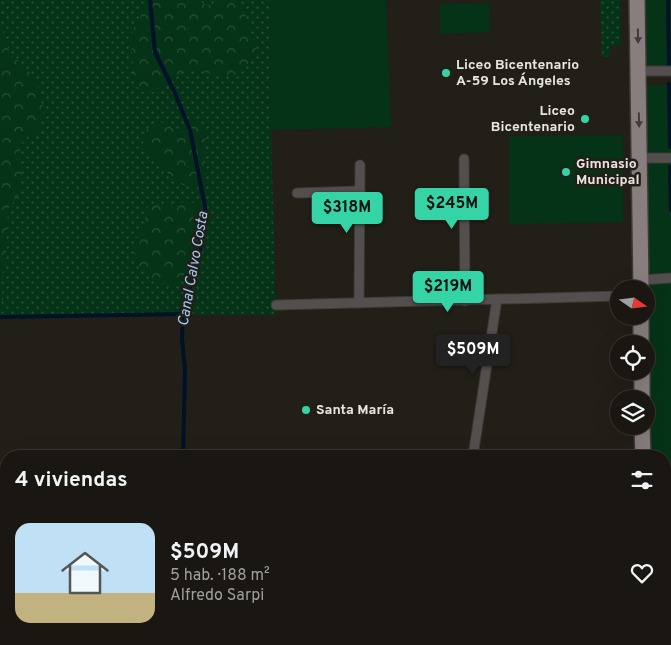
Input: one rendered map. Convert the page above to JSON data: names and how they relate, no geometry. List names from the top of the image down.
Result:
{
  "water": ["Canal Calvo Costa"],
  "places": [
    "Liceo Bicentenario A-59 Los Ángeles",
    "Liceo Bicentenario",
    "Gimnasio Municipal",
    "Santa María"
  ],
  "north": "right",
  "page": {
    "price": [
      "$245M",
      "$318M",
      "$219M",
      "$509M"
    ],
    "heading": "4 viviendas",
    "list": [
      {
        "name": "$509M",
        "note": "5 hab. · 188 m² · Alfredo Sarpi"
      }
    ]
  }
}
